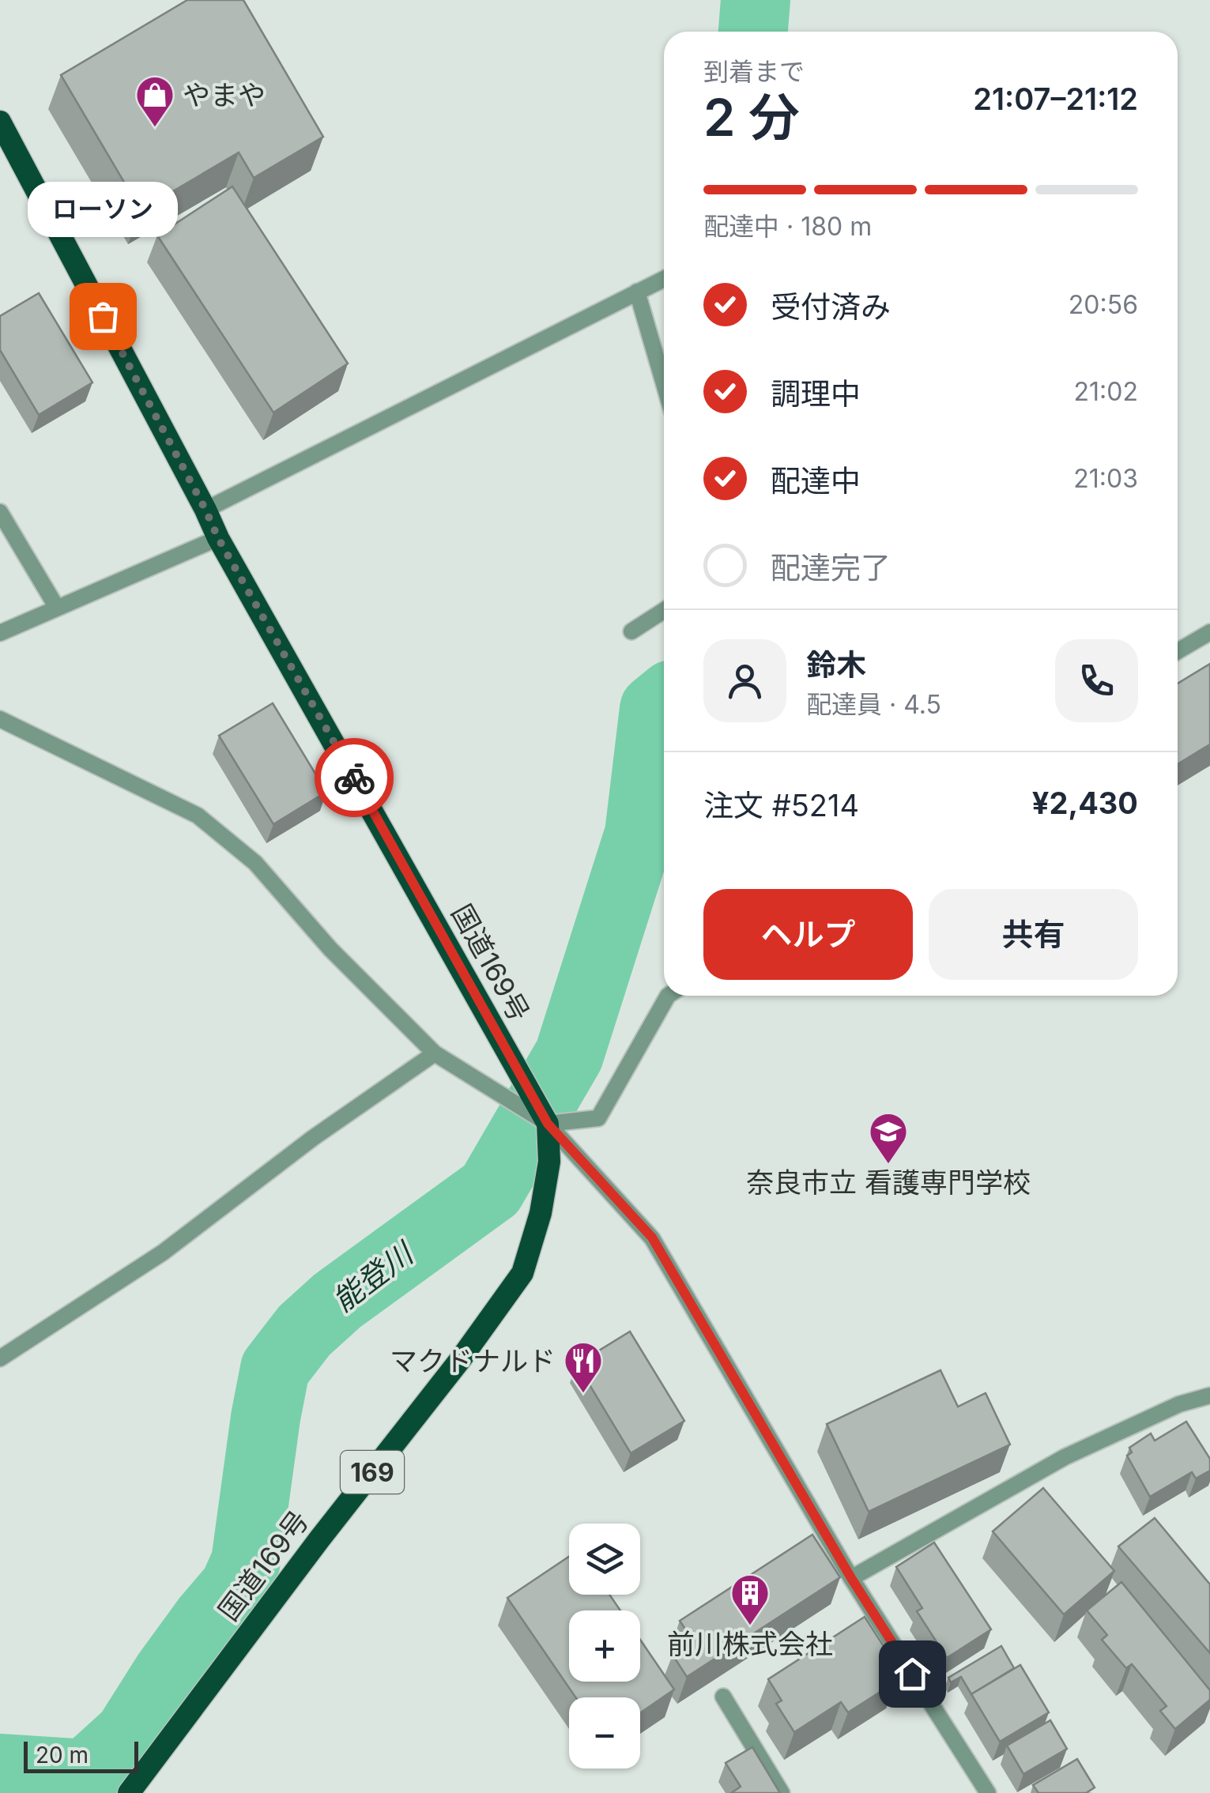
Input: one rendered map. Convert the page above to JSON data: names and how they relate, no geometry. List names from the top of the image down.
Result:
{
  "streets": {
    "highway": ["国道169号", "169"]
  },
  "water": ["能登川"],
  "places": {
    "shop": ["やまや"],
    "other": ["ローソン"],
    "school or university": ["奈良市立 看護専門学校"],
    "restaurant": ["マクドナルド"],
    "building": ["前川株式会社"]
  },
  "scale_bar": "20 m",
  "page": {
    "heading": ["2 分", "到着まで", "21:07–21:12"],
    "panel": [
      "鈴木",
      "配達員 · 4.5",
      "注文 #5214",
      "¥2,430"
    ],
    "bar": "配達中 · 180 m",
    "bubble": "ローソン",
    "list": [
      ["受付済み", "20:56"],
      ["調理中", "21:02"],
      ["配達中", "21:03"],
      "配達完了"
    ],
    "buttons": ["ヘルプ", "共有"],
    "map_buttons": ["+", "−"],
    "scale": "20 m"
  }
}
